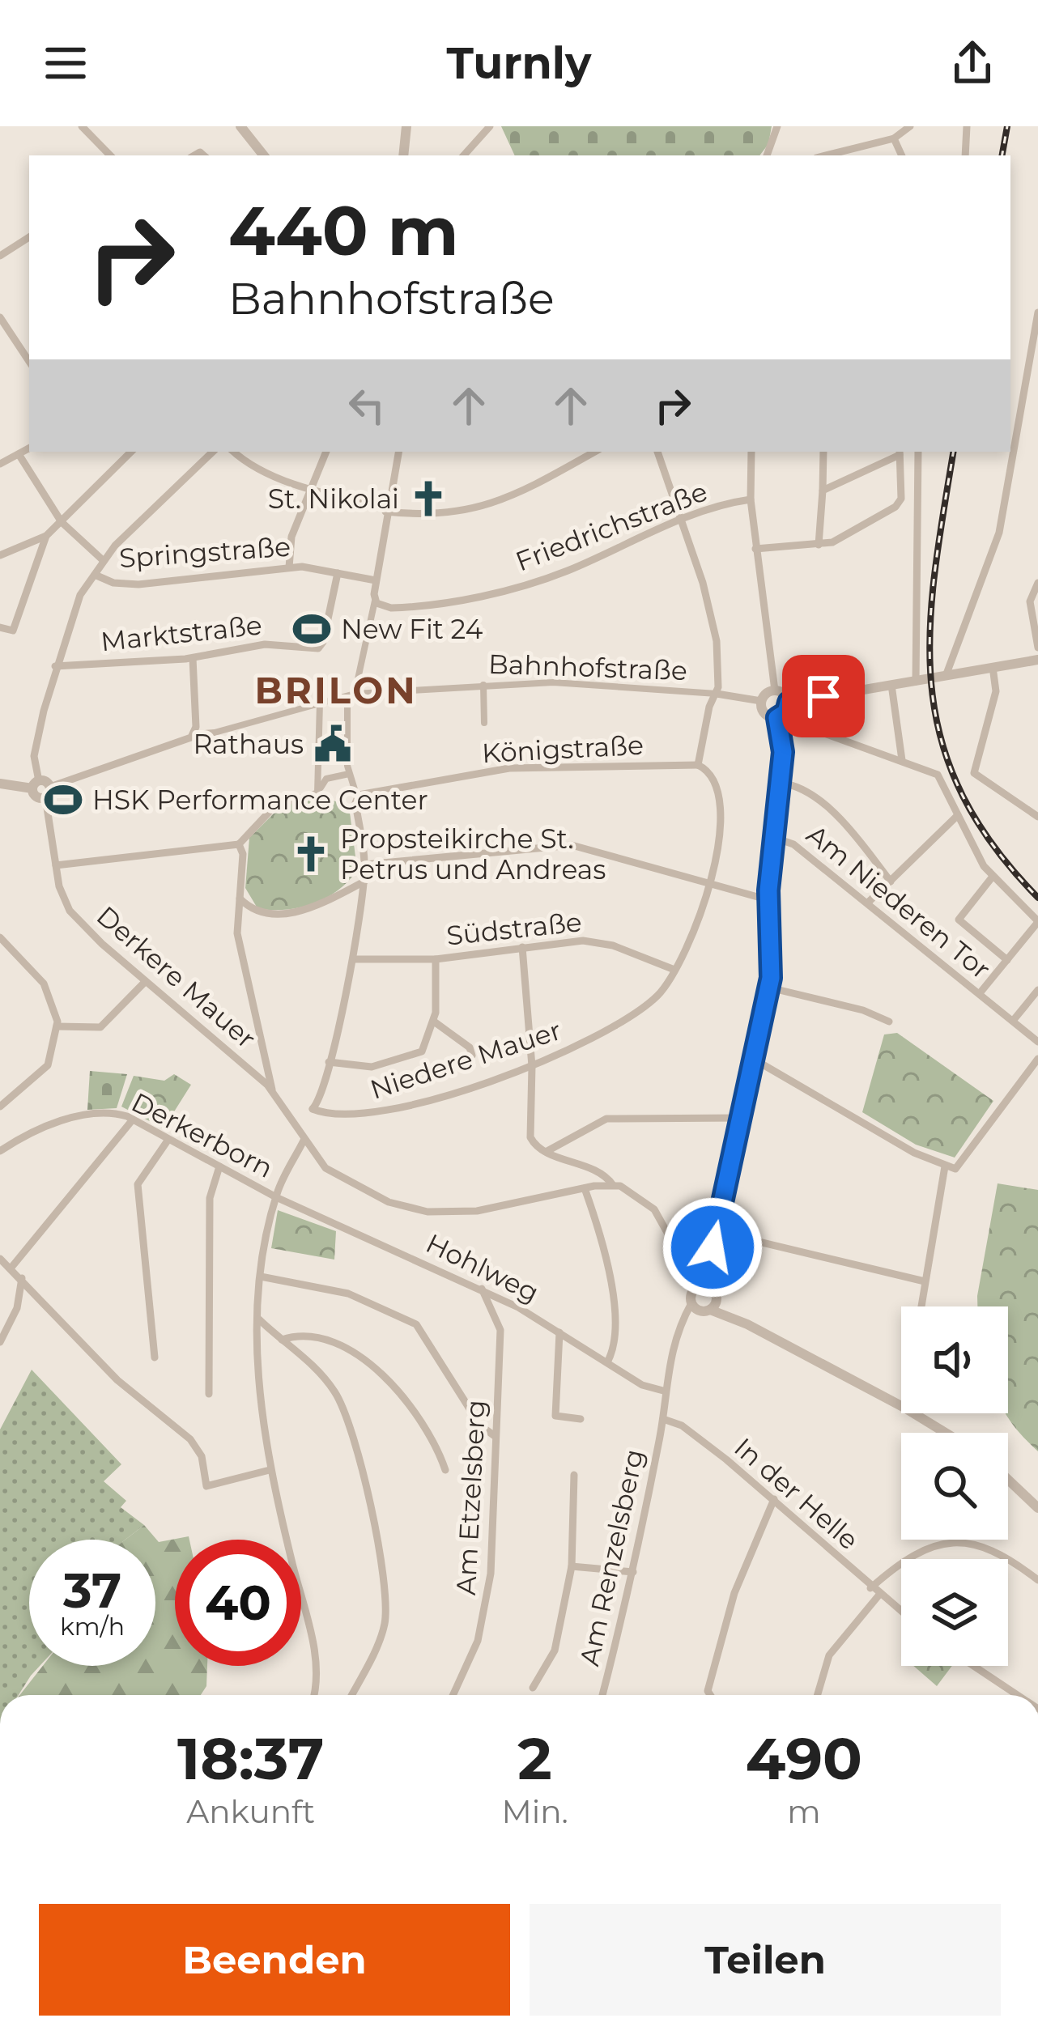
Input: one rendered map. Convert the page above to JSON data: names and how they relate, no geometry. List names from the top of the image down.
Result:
{
  "streets": {
    "street": [
      "Friedrichstraße",
      "Springstraße",
      "Marktstraße",
      "Bahnhofstraße",
      "Königstraße",
      "Am Niederen Tor",
      "Südstraße",
      "Derkere Mauer",
      "Niedere Mauer",
      "Derkerborn",
      "Hohlweg",
      "In der Helle",
      "Am Etzelsberg",
      "Am Renzelsberg"
    ]
  },
  "crossings": [
    ["Springstraße", "Marktstraße"],
    ["Königstraße", "Niedere Mauer"],
    ["Südstraße", "Niedere Mauer"],
    ["Derkerborn", "Hohlweg"],
    ["Hohlweg", "Am Etzelsberg"],
    ["In der Helle", "Am Renzelsberg"]
  ],
  "districts": ["BRILON"],
  "places": {
    "church": ["St. Nikolai", "Propsteikirche St. Petrus und Andreas"],
    "sports": ["New Fit 24", "HSK Performance Center"],
    "public building": ["Rathaus"]
  },
  "page": {
    "header": "Turnly",
    "turn": ["440 m", "Bahnhofstraße"],
    "speed": "37 km/h",
    "limit": "40",
    "eta": [
      "18:37",
      "Ankunft",
      "2",
      "Min.",
      "490",
      "m"
    ],
    "buttons": ["Beenden", "Teilen"]
  }
}
